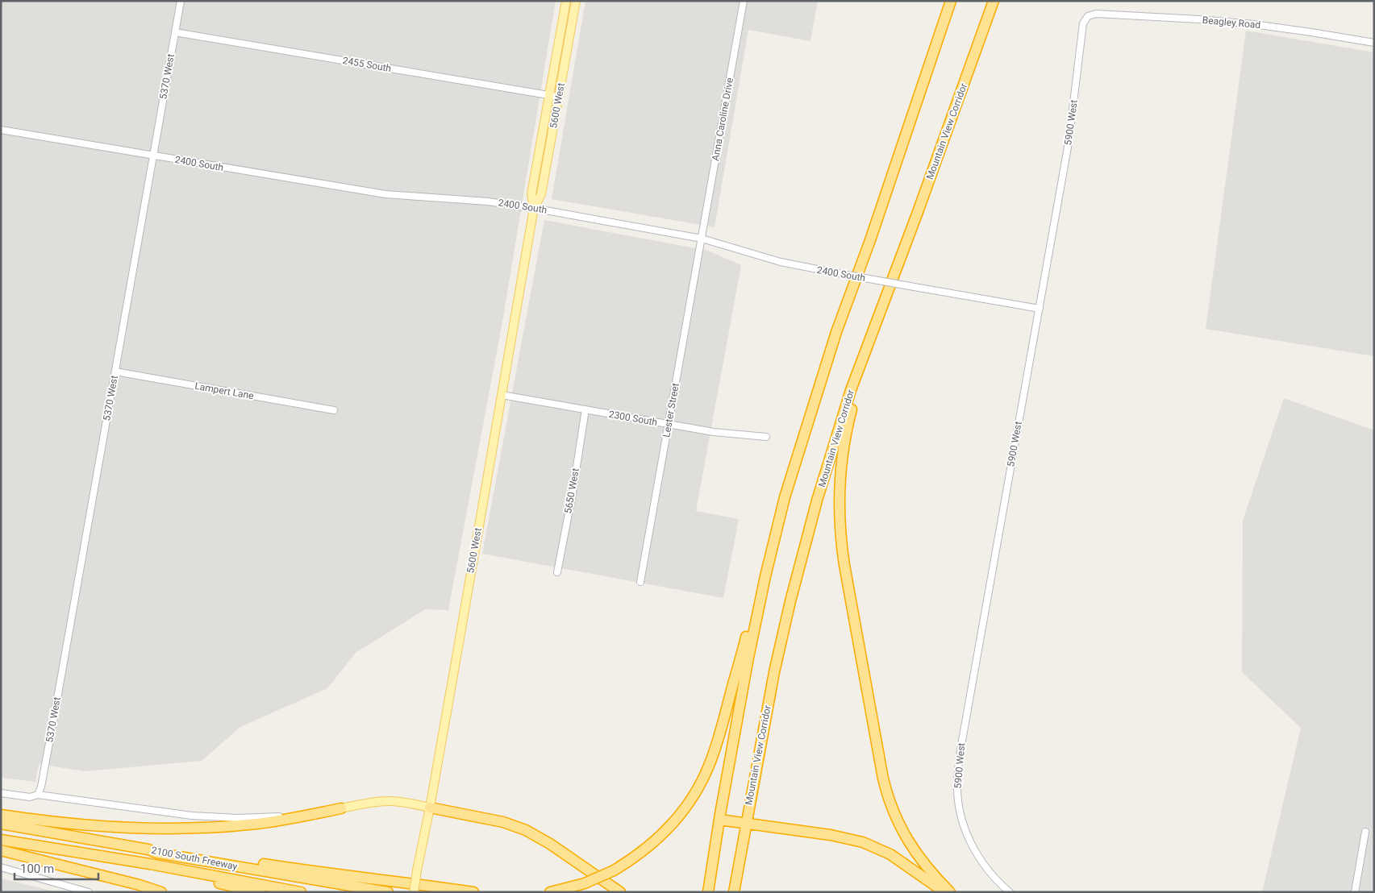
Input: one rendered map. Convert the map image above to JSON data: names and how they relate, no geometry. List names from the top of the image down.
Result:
{
  "streets": {
    "highway": ["Mountain View Corridor", "2100 South Freeway"],
    "main road": ["5600 West"],
    "street": [
      "Beagley Road",
      "2455 South",
      "5370 West",
      "Anna Caroline Drive",
      "5900 West",
      "2400 South",
      "Lampert Lane",
      "Lester Street",
      "2300 South",
      "5650 West"
    ]
  },
  "crossings": [
    ["Beagley Road", "5900 West"],
    ["2455 South", "5370 West"],
    ["2455 South", "5600 West"],
    ["5370 West", "2400 South"],
    ["5370 West", "Lampert Lane"],
    ["5600 West", "2400 South"],
    ["5600 West", "2300 South"],
    ["Anna Caroline Drive", "2400 South"],
    ["Anna Caroline Drive", "Lester Street"],
    ["5900 West", "2400 South"],
    ["2400 South", "Lester Street"],
    ["Lester Street", "2300 South"],
    ["2300 South", "5650 West"]
  ],
  "scale_bar": "100 m"
}
